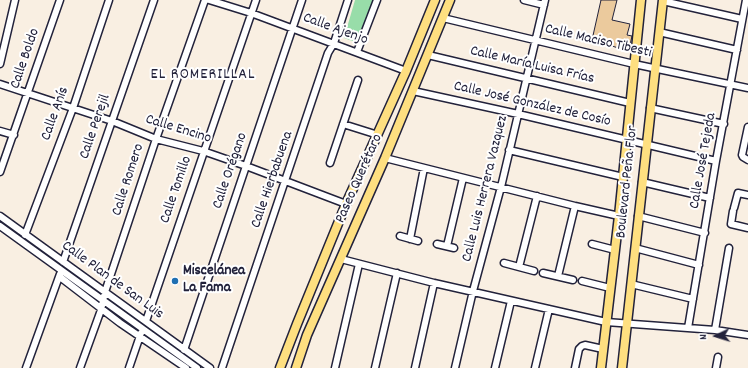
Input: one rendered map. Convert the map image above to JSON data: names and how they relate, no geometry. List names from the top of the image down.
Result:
{
  "streets": {
    "main road": ["Paseo Querétaro", "Boulevard Peña Flor"],
    "street": [
      "Calle Ajenjo",
      "Calle Maciso Tibesti",
      "Calle Boldo",
      "Calle María Luisa Frías",
      "Calle José González de Cosío",
      "Calle Anís",
      "Calle Perejil",
      "Calle Encino",
      "Calle José Tejeda",
      "Calle Orégano",
      "Calle Romero",
      "Calle Hierbabuena",
      "Calle Luis Herrera Vazquez",
      "Calle Tomillo",
      "Calle Plan de San Luis"
    ]
  },
  "crossings": [
    ["Calle Ajenjo", "Calle Orégano"],
    ["Calle Ajenjo", "Paseo Querétaro"],
    ["Calle Ajenjo", "Calle Hierbabuena"],
    ["Calle Ajenjo", "Calle Tomillo"],
    ["Calle Maciso Tibesti", "Calle José Tejeda"],
    ["Calle Maciso Tibesti", "Paseo Querétaro"],
    ["Calle Maciso Tibesti", "Boulevard Peña Flor"],
    ["Calle Maciso Tibesti", "Calle Luis Herrera Vazquez"],
    ["Calle Boldo", "Calle Encino"],
    ["Calle María Luisa Frías", "Paseo Querétaro"],
    ["Calle María Luisa Frías", "Boulevard Peña Flor"],
    ["Calle María Luisa Frías", "Calle Luis Herrera Vazquez"],
    ["Calle José González de Cosío", "Calle José Tejeda"],
    ["Calle José González de Cosío", "Paseo Querétaro"],
    ["Calle José González de Cosío", "Boulevard Peña Flor"],
    ["Calle José González de Cosío", "Calle Luis Herrera Vazquez"],
    ["Calle Anís", "Calle Encino"],
    ["Calle Anís", "Calle Plan de San Luis"],
    ["Calle Perejil", "Calle Encino"],
    ["Calle Perejil", "Calle Plan de San Luis"],
    ["Calle Encino", "Calle Orégano"],
    ["Calle Encino", "Paseo Querétaro"],
    ["Calle Encino", "Calle Romero"],
    ["Calle Encino", "Calle Hierbabuena"],
    ["Calle Encino", "Calle Tomillo"],
    ["Calle Orégano", "Calle Plan de San Luis"],
    ["Calle Romero", "Calle Plan de San Luis"],
    ["Calle Tomillo", "Calle Plan de San Luis"]
  ],
  "districts": ["EL ROMERILLAL"],
  "places": ["Miscelánea La Fama"],
  "north": "left"
}
